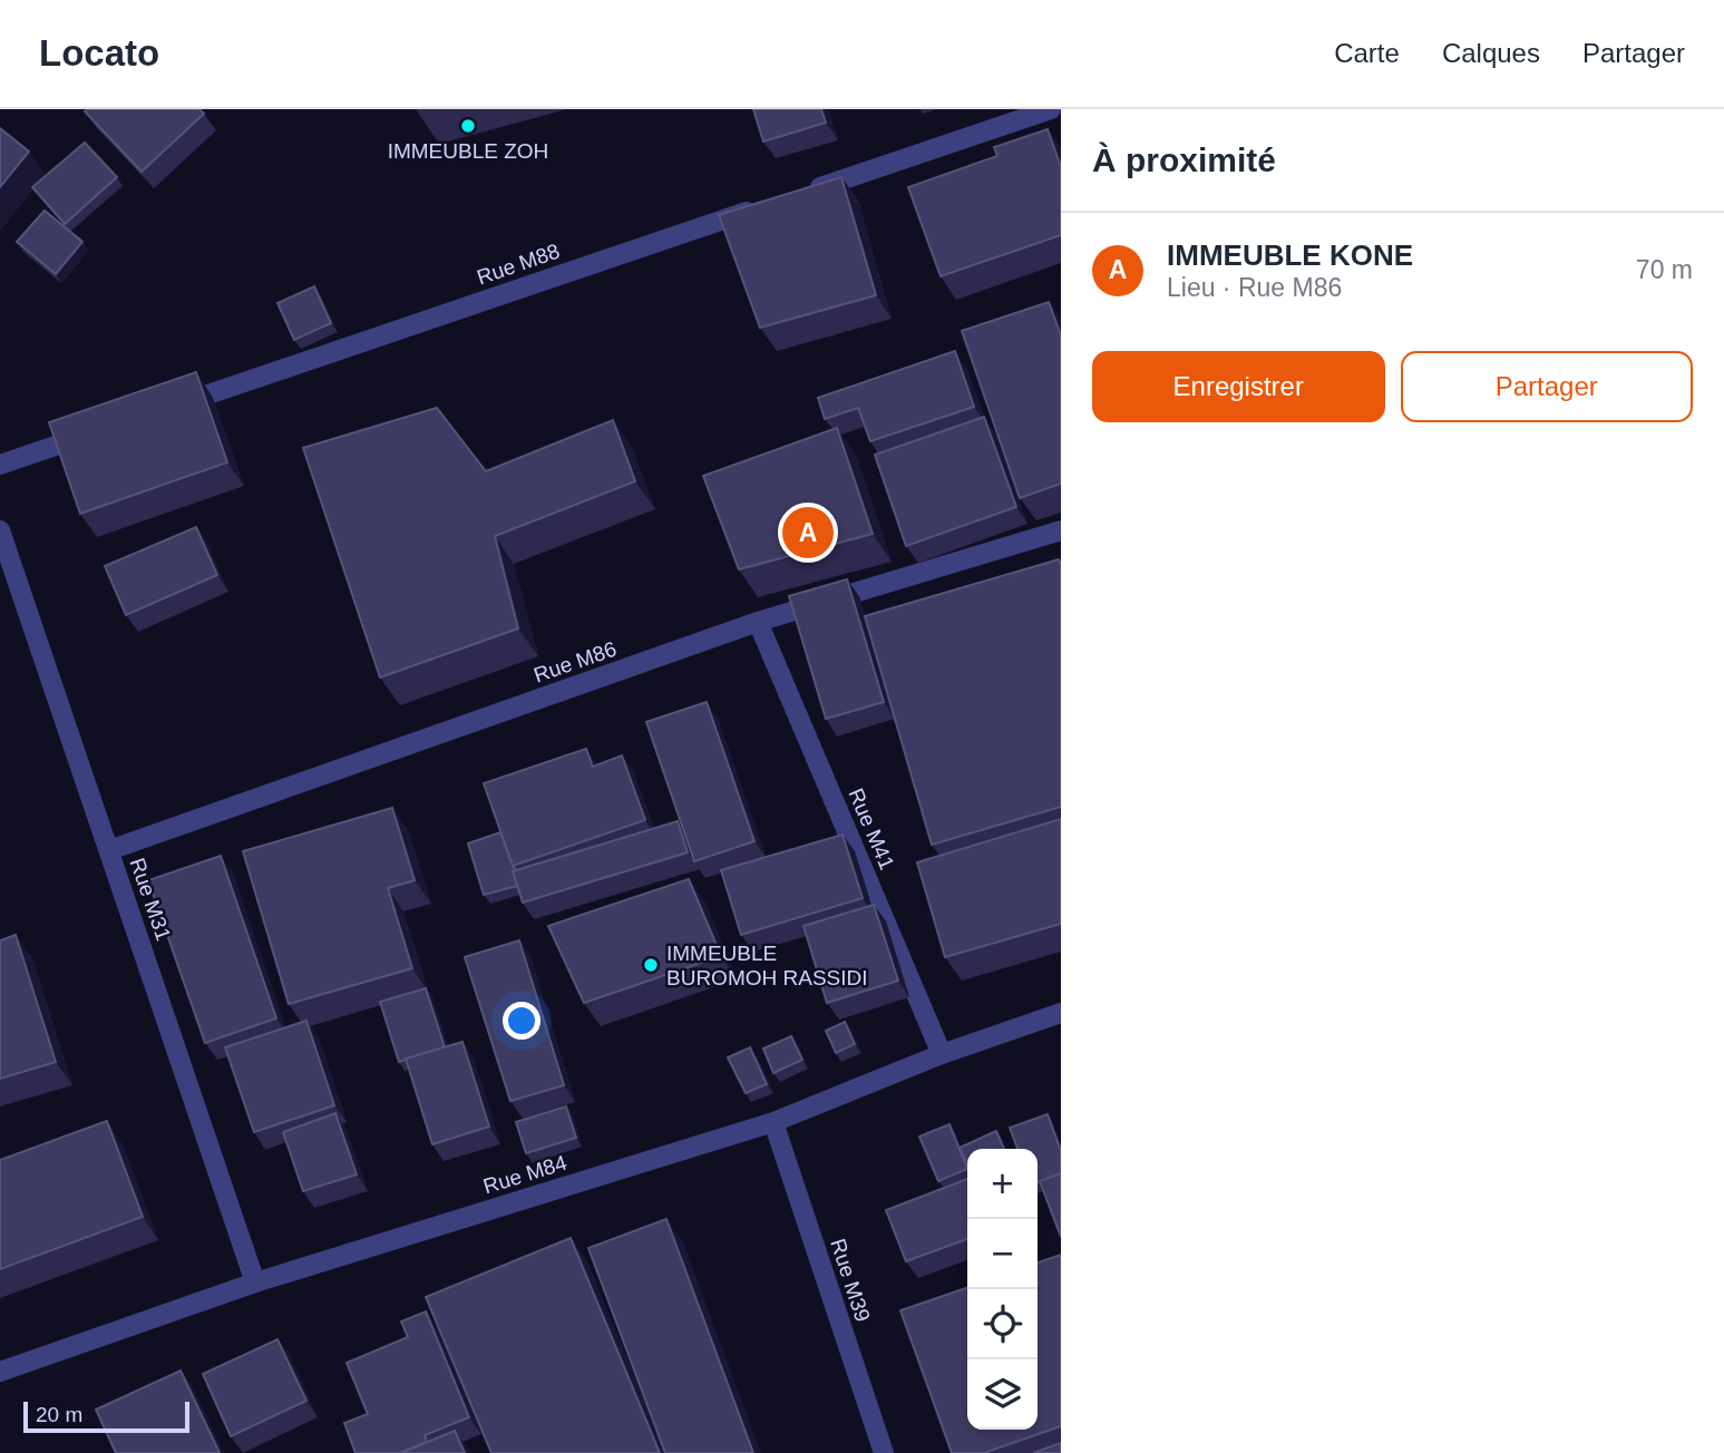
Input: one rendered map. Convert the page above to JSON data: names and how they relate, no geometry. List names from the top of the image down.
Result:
{
  "streets": {
    "street": [
      "Rue M88",
      "Rue M86",
      "Rue M41",
      "Rue M31",
      "Rue M84",
      "Rue M39"
    ]
  },
  "crossings": [
    ["Rue M86", "Rue M41"],
    ["Rue M86", "Rue M31"],
    ["Rue M41", "Rue M84"],
    ["Rue M31", "Rue M84"],
    ["Rue M84", "Rue M39"]
  ],
  "places": ["IMMEUBLE ZOH", "IMMEUBLE BUROMOH RASSIDI"],
  "scale_bar": "20 m",
  "page": {
    "header": "Locato",
    "nav": ["Carte", "Calques", "Partager"],
    "heading": "À proximité",
    "list": [
      {
        "mark": "A",
        "name": "IMMEUBLE KONE",
        "note": "Lieu · Rue M86",
        "value": "70 m"
      }
    ],
    "buttons": ["Enregistrer", "Partager"],
    "pins": "A",
    "map_buttons": ["+", "−"],
    "scale": "20 m"
  }
}
